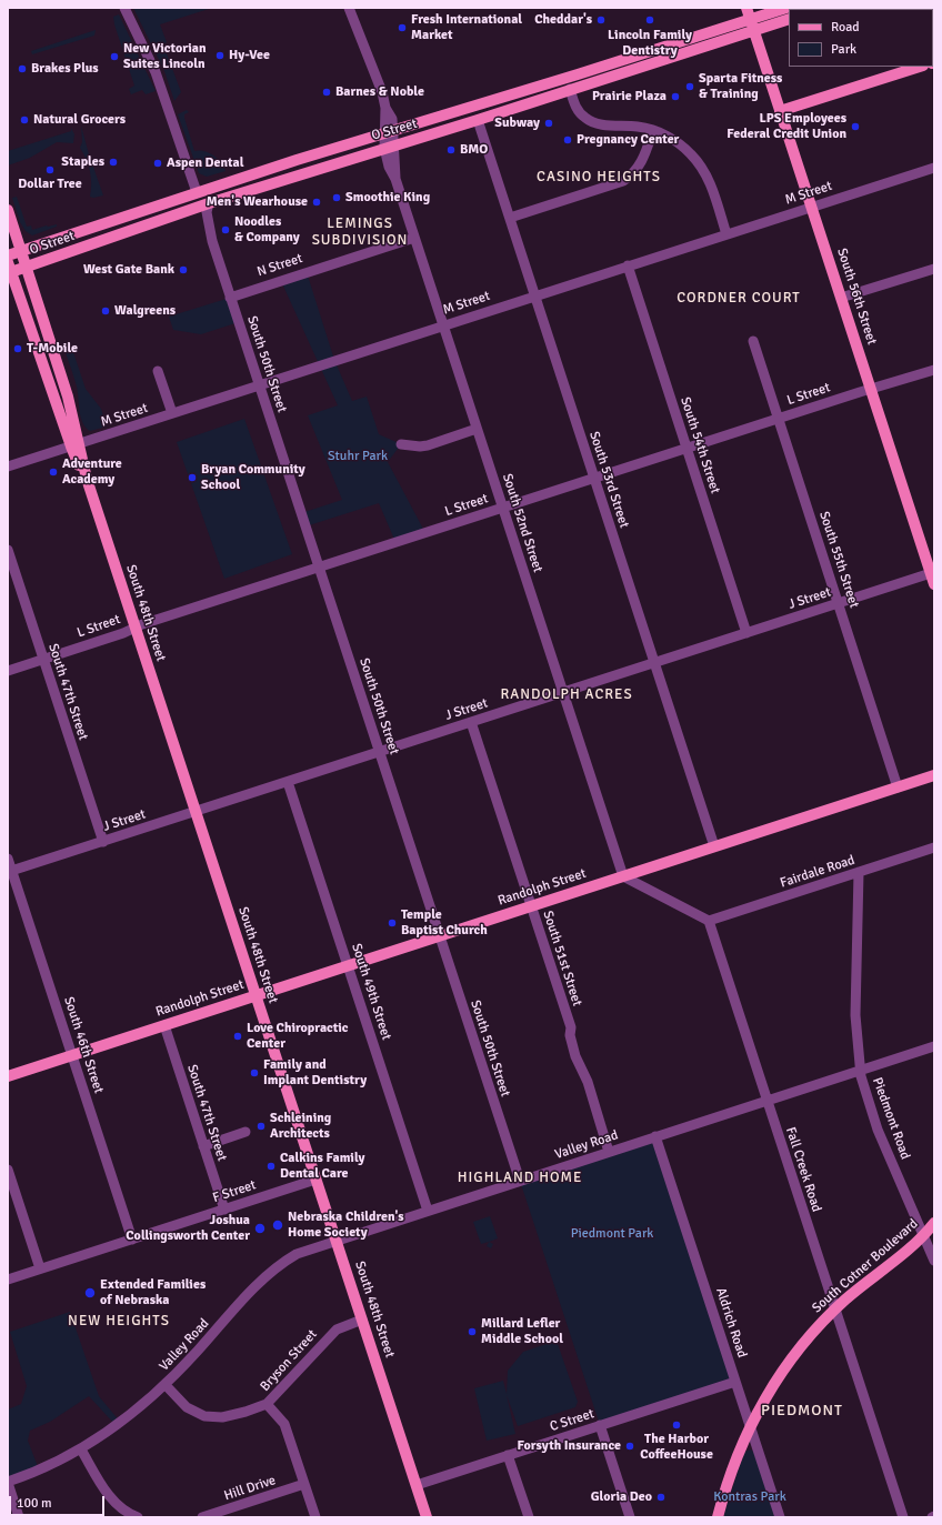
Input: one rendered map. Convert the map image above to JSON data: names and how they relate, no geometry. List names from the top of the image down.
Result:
{
  "streets": {
    "main road": [
      "O Street",
      "South 56th Street",
      "South 48th Street",
      "Randolph Street",
      "South Cotner Boulevard"
    ],
    "street": [
      "M Street",
      "N Street",
      "South 50th Street",
      "L Street",
      "South 54th Street",
      "South 53rd Street",
      "South 52nd Street",
      "South 55th Street",
      "J Street",
      "South 47th Street",
      "Fairdale Road",
      "South 51st Street",
      "South 49th Street",
      "South 46th Street",
      "Piedmont Road",
      "Valley Road",
      "Fall Creek Road",
      "F Street",
      "Aldrich Road",
      "Bryson Street",
      "C Street",
      "Hill Drive"
    ]
  },
  "crossings": [
    ["O Street", "South 56th Street"],
    ["O Street", "South 50th Street"],
    ["O Street", "South 53rd Street"],
    ["O Street", "South 52nd Street"],
    ["O Street", "South 48th Street"],
    ["M Street", "South 56th Street"],
    ["M Street", "South 50th Street"],
    ["M Street", "South 54th Street"],
    ["M Street", "South 53rd Street"],
    ["M Street", "South 52nd Street"],
    ["M Street", "South 48th Street"],
    ["N Street", "South 50th Street"],
    ["N Street", "South 52nd Street"],
    ["South 56th Street", "L Street"],
    ["South 56th Street", "J Street"],
    ["South 50th Street", "L Street"],
    ["South 50th Street", "J Street"],
    ["South 50th Street", "Randolph Street"],
    ["South 50th Street", "Valley Road"],
    ["L Street", "South 54th Street"],
    ["L Street", "South 53rd Street"],
    ["L Street", "South 52nd Street"],
    ["L Street", "South 55th Street"],
    ["L Street", "South 48th Street"],
    ["L Street", "South 47th Street"],
    ["South 54th Street", "J Street"],
    ["South 53rd Street", "J Street"],
    ["South 53rd Street", "Randolph Street"],
    ["South 52nd Street", "J Street"],
    ["South 52nd Street", "Randolph Street"],
    ["South 55th Street", "J Street"],
    ["South 55th Street", "Randolph Street"],
    ["J Street", "South 48th Street"],
    ["J Street", "South 47th Street"],
    ["J Street", "South 51st Street"],
    ["J Street", "South 49th Street"],
    ["J Street", "South 46th Street"],
    ["South 48th Street", "Randolph Street"],
    ["South 48th Street", "Valley Road"],
    ["South 48th Street", "F Street"],
    ["South 48th Street", "Bryson Street"],
    ["South 48th Street", "C Street"],
    ["South 47th Street", "Randolph Street"],
    ["South 47th Street", "F Street"],
    ["Fairdale Road", "Piedmont Road"],
    ["Fairdale Road", "Fall Creek Road"],
    ["Randolph Street", "South 51st Street"],
    ["Randolph Street", "South 49th Street"],
    ["Randolph Street", "South 46th Street"],
    ["South 51st Street", "Valley Road"],
    ["South 49th Street", "Valley Road"],
    ["South 46th Street", "F Street"],
    ["Piedmont Road", "Valley Road"],
    ["Piedmont Road", "South Cotner Boulevard"],
    ["Valley Road", "Fall Creek Road"],
    ["Valley Road", "Aldrich Road"],
    ["Valley Road", "Bryson Street"],
    ["Fall Creek Road", "South Cotner Boulevard"],
    ["South Cotner Boulevard", "Aldrich Road"],
    ["Aldrich Road", "C Street"]
  ],
  "districts": [
    "CASINO HEIGHTS",
    "LEMINGS SUBDIVISION",
    "CORDNER COURT",
    "RANDOLPH ACRES",
    "HIGHLAND HOME",
    "NEW HEIGHTS",
    "PIEDMONT"
  ],
  "parks": ["Stuhr Park", "Piedmont Park", "Kontras Park"],
  "places": [
    "Cheddar's",
    "Lincoln Family Dentistry",
    "Fresh International Market",
    "Hy-Vee",
    "New Victorian Suites Lincoln",
    "Brakes Plus",
    "Sparta Fitness & Training",
    "Barnes & Noble",
    "Prairie Plaza",
    "Natural Grocers",
    "Subway",
    "LPS Employees Federal Credit Union",
    "Pregnancy Center",
    "BMO",
    "Staples",
    "Aspen Dental",
    "Dollar Tree",
    "Smoothie King",
    "Men's Wearhouse",
    "Noodles & Company",
    "West Gate Bank",
    "Walgreens",
    "T-Mobile",
    "Adventure Academy",
    "Bryan Community School",
    "Temple Baptist Church",
    "Love Chiropractic Center",
    "Family and Implant Dentistry",
    "Schleining Architects",
    "Calkins Family Dental Care",
    "Nebraska Children's Home Society",
    "Joshua Collingsworth Center",
    "Extended Families of Nebraska",
    "Millard Lefler Middle School",
    "The Harbor CoffeeHouse",
    "Forsyth Insurance",
    "Gloria Deo"
  ],
  "legend": ["Road", "Park"],
  "scale_bar": "100 m"
}
